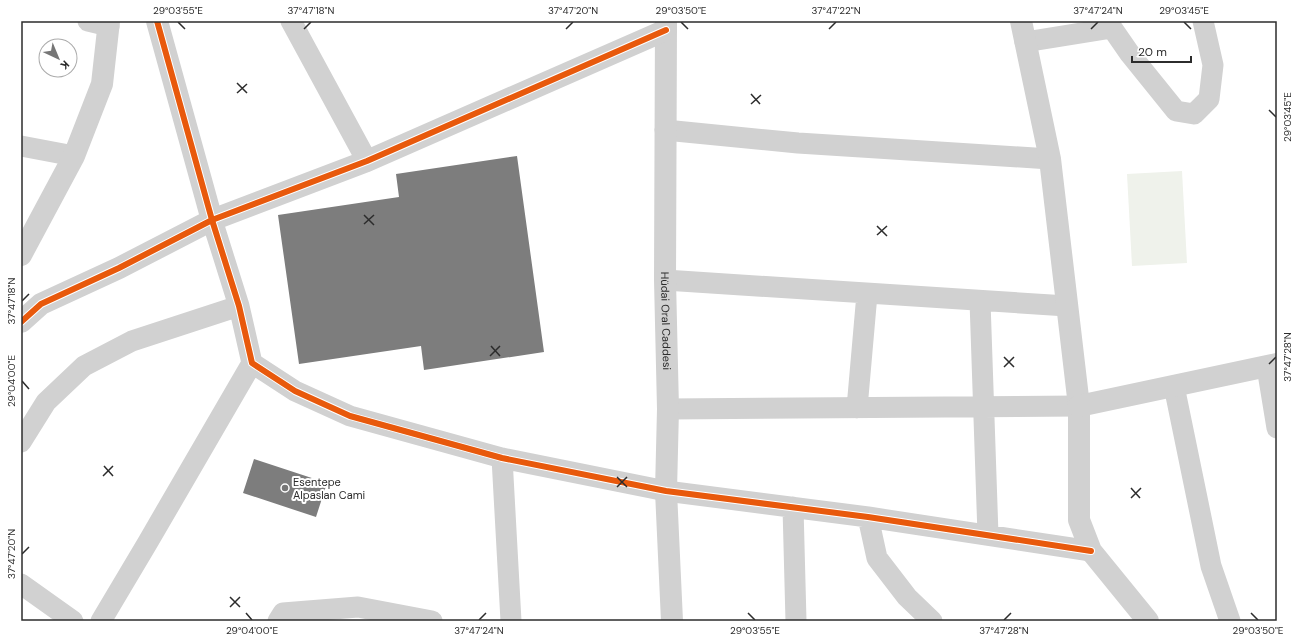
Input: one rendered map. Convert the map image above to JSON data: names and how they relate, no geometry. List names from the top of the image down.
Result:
{
  "streets": {
    "street": ["Hüdai Oral Caddesi"]
  },
  "places": ["Esentepe Alpaslan Cami"],
  "scale_bar": "20 m",
  "north": "bottom right",
  "coordinates": [
    "29°03'55\"E",
    "37°47'18\"N",
    "37°47'20\"N",
    "29°03'50\"E",
    "37°47'22\"N",
    "37°47'24\"N",
    "29°03'45\"E",
    "37°47'28\"N",
    "29°04'00\"E"
  ]
}
